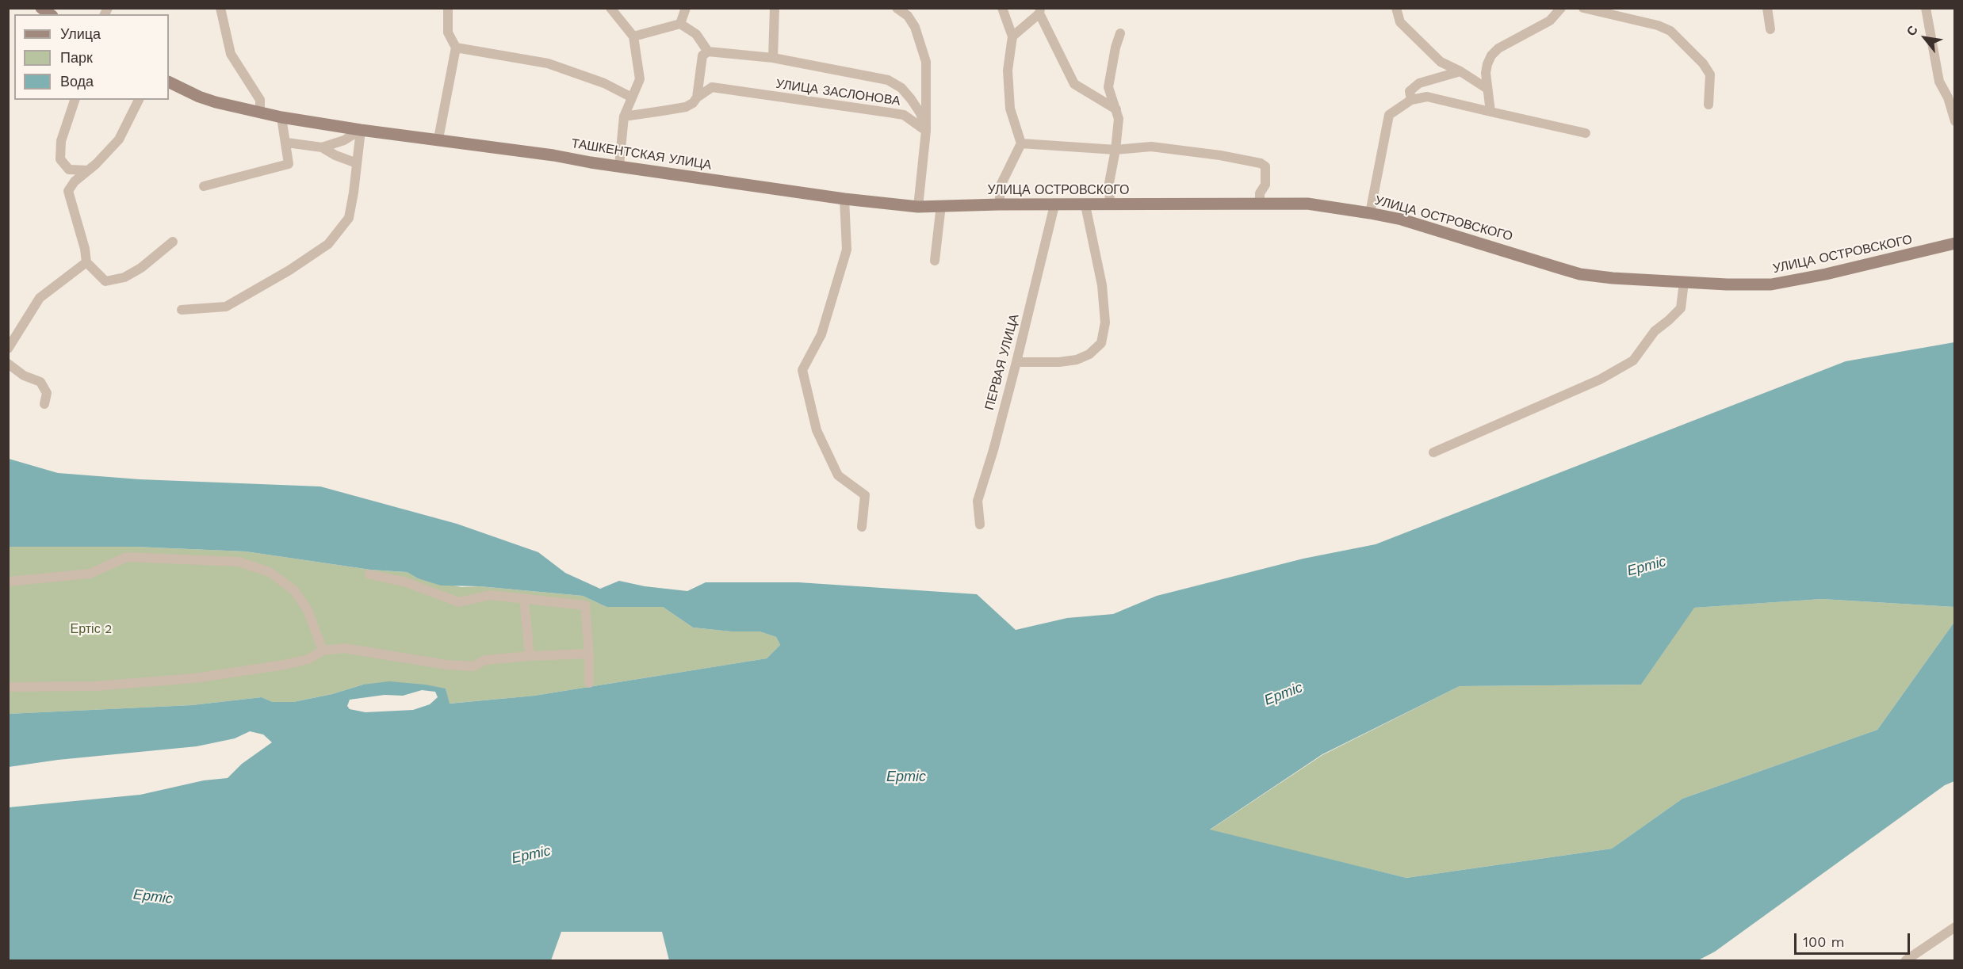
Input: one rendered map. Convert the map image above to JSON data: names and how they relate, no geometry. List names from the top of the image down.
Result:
{
  "streets": {
    "main road": ["ТАШКЕНТСКАЯ УЛИЦА", "УЛИЦА ОСТРОВСКОГО"],
    "street": ["УЛИЦА ЗАСЛОНОВА", "ПЕРВАЯ УЛИЦА"]
  },
  "crossings": [
    ["ТАШКЕНТСКАЯ УЛИЦА", "УЛИЦА ОСТРОВСКОГО"],
    ["УЛИЦА ОСТРОВСКОГО", "ПЕРВАЯ УЛИЦА"]
  ],
  "water": ["Ертіс"],
  "parks": ["Ертіс 2"],
  "legend": ["Улица", "Парк", "Вода"],
  "scale_bar": "100 m",
  "north": "top left"
}
